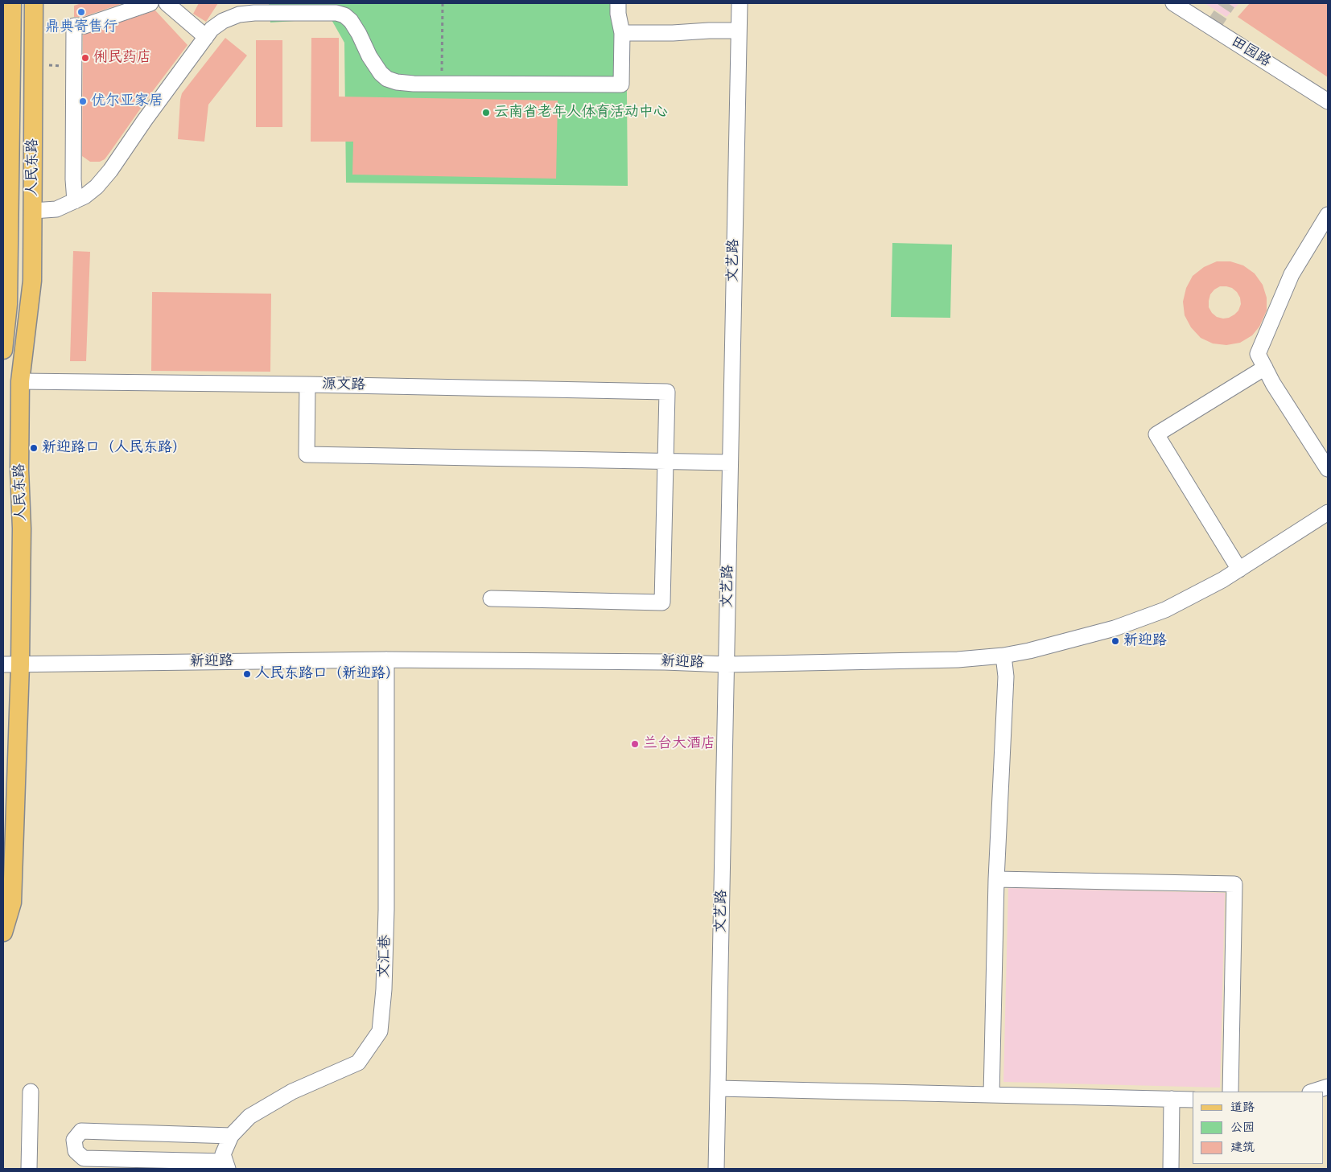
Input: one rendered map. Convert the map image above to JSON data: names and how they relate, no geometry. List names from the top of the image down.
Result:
{
  "streets": {
    "main road": ["人民东路"],
    "street": [
      "田园路",
      "文艺路",
      "源文路",
      "新迎路",
      "文汇巷"
    ]
  },
  "crossings": [
    ["人民东路", "源文路"],
    ["人民东路", "新迎路"],
    ["文艺路", "新迎路"],
    ["新迎路", "文汇巷"]
  ],
  "places": [
    "鼎典寄售行",
    "俐民药店",
    "优尔亚家居",
    "云南省老年人体育活动中心",
    "新迎路口（人民东路）",
    "新迎路",
    "人民东路口（新迎路）",
    "兰台大酒店"
  ],
  "legend": ["道路", "公园", "建筑"]
}
